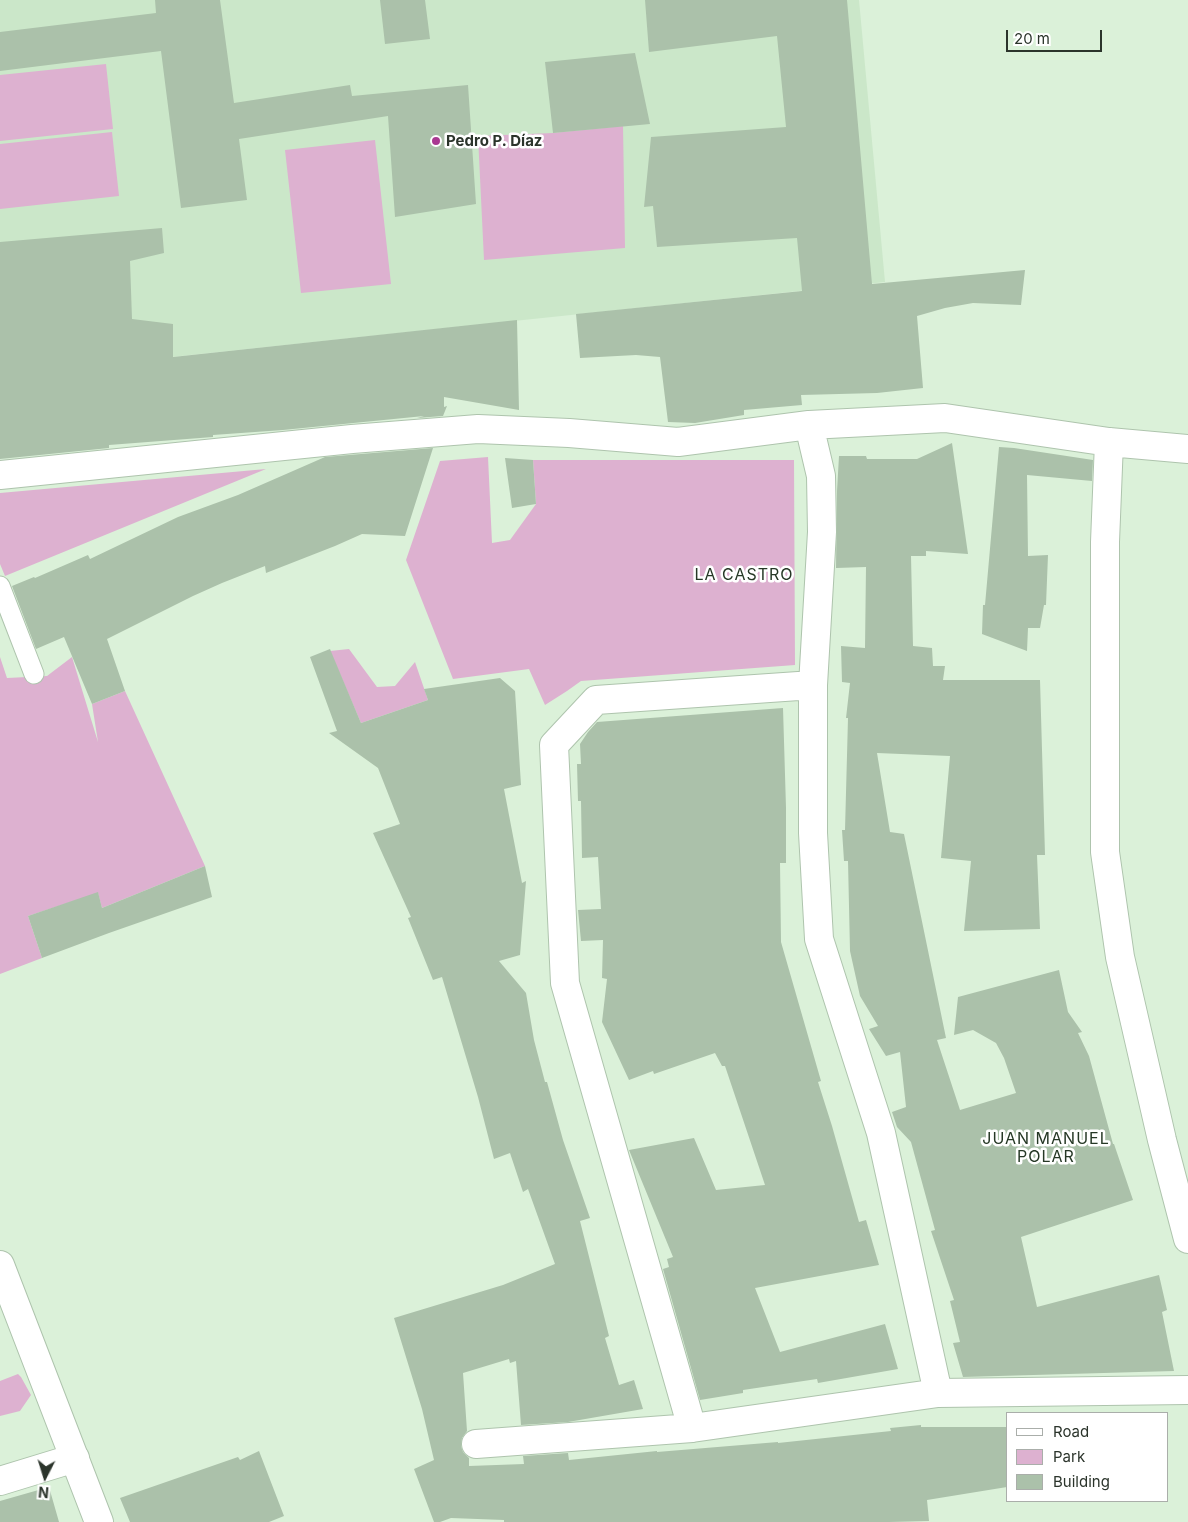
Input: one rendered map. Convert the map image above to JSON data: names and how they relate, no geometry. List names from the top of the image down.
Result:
{
  "districts": ["LA CASTRO", "JUAN MANUEL POLAR"],
  "places": ["Pedro P. Díaz"],
  "legend": ["Road", "Park", "Building"],
  "scale_bar": "20 m",
  "north": "bottom"
}
